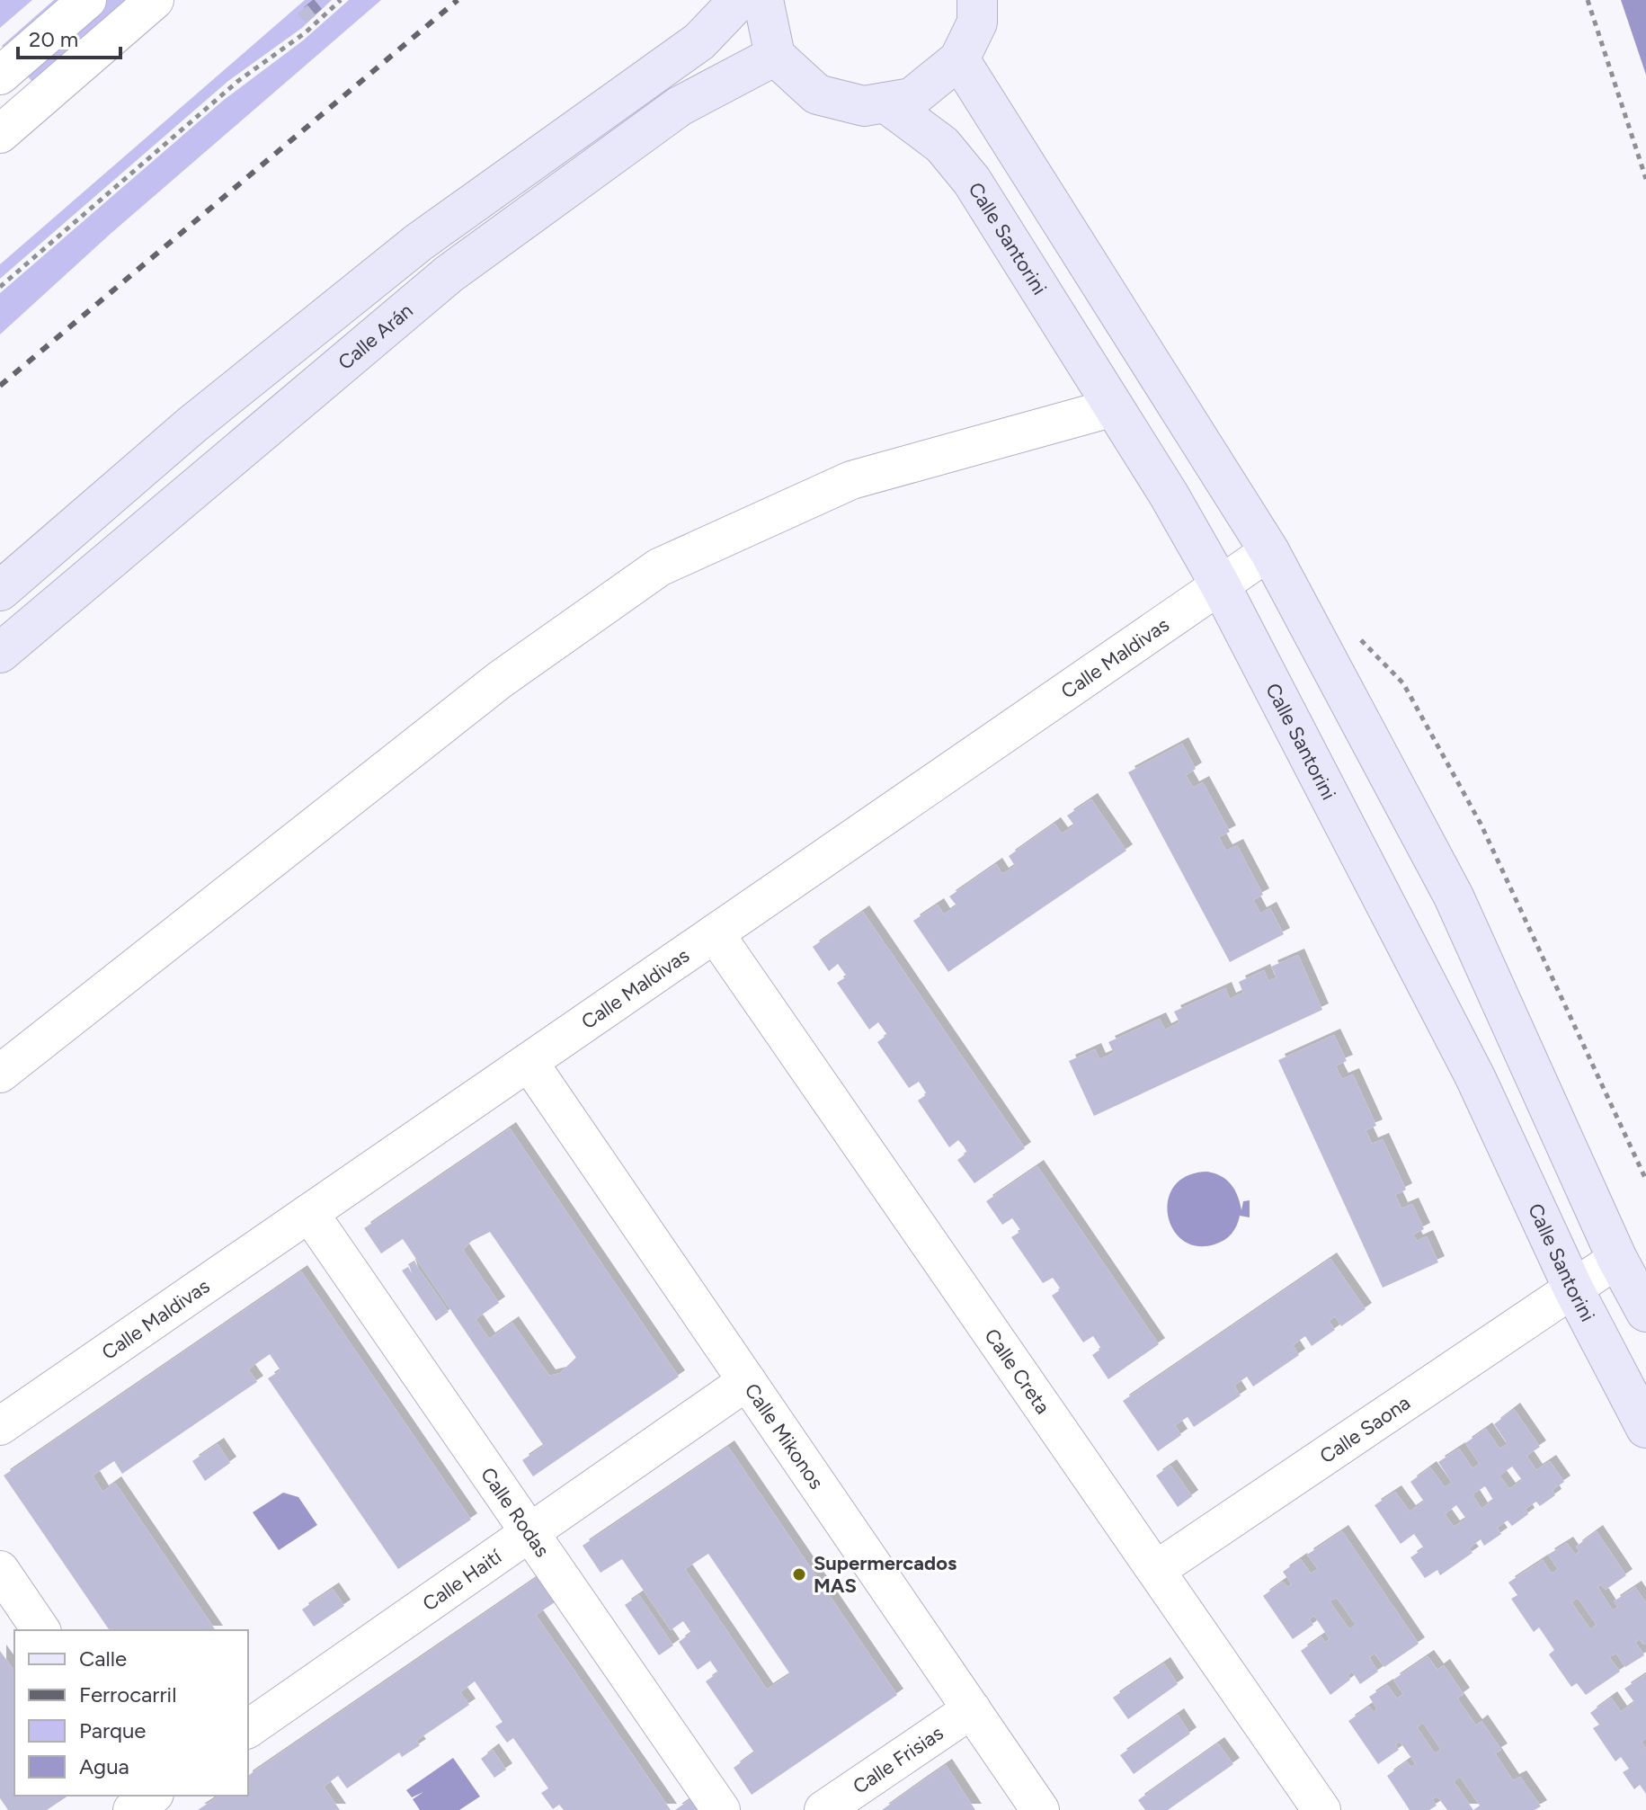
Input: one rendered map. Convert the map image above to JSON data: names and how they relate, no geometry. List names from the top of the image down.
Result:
{
  "streets": {
    "street": [
      "Calle Santorini",
      "Calle Arán",
      "Calle Maldivas",
      "Calle Creta",
      "Calle Saona",
      "Calle Mikonos",
      "Calle Rodas",
      "Calle Haití",
      "Calle Frisias"
    ]
  },
  "crossings": [
    ["Calle Santorini", "Calle Maldivas"],
    ["Calle Santorini", "Calle Saona"],
    ["Calle Maldivas", "Calle Creta"],
    ["Calle Maldivas", "Calle Mikonos"],
    ["Calle Maldivas", "Calle Rodas"],
    ["Calle Creta", "Calle Saona"],
    ["Calle Mikonos", "Calle Haití"],
    ["Calle Mikonos", "Calle Frisias"],
    ["Calle Rodas", "Calle Haití"]
  ],
  "places": ["Supermercados MAS"],
  "legend": [
    "Calle",
    "Ferrocarril",
    "Parque",
    "Agua"
  ],
  "scale_bar": "20 m"
}
